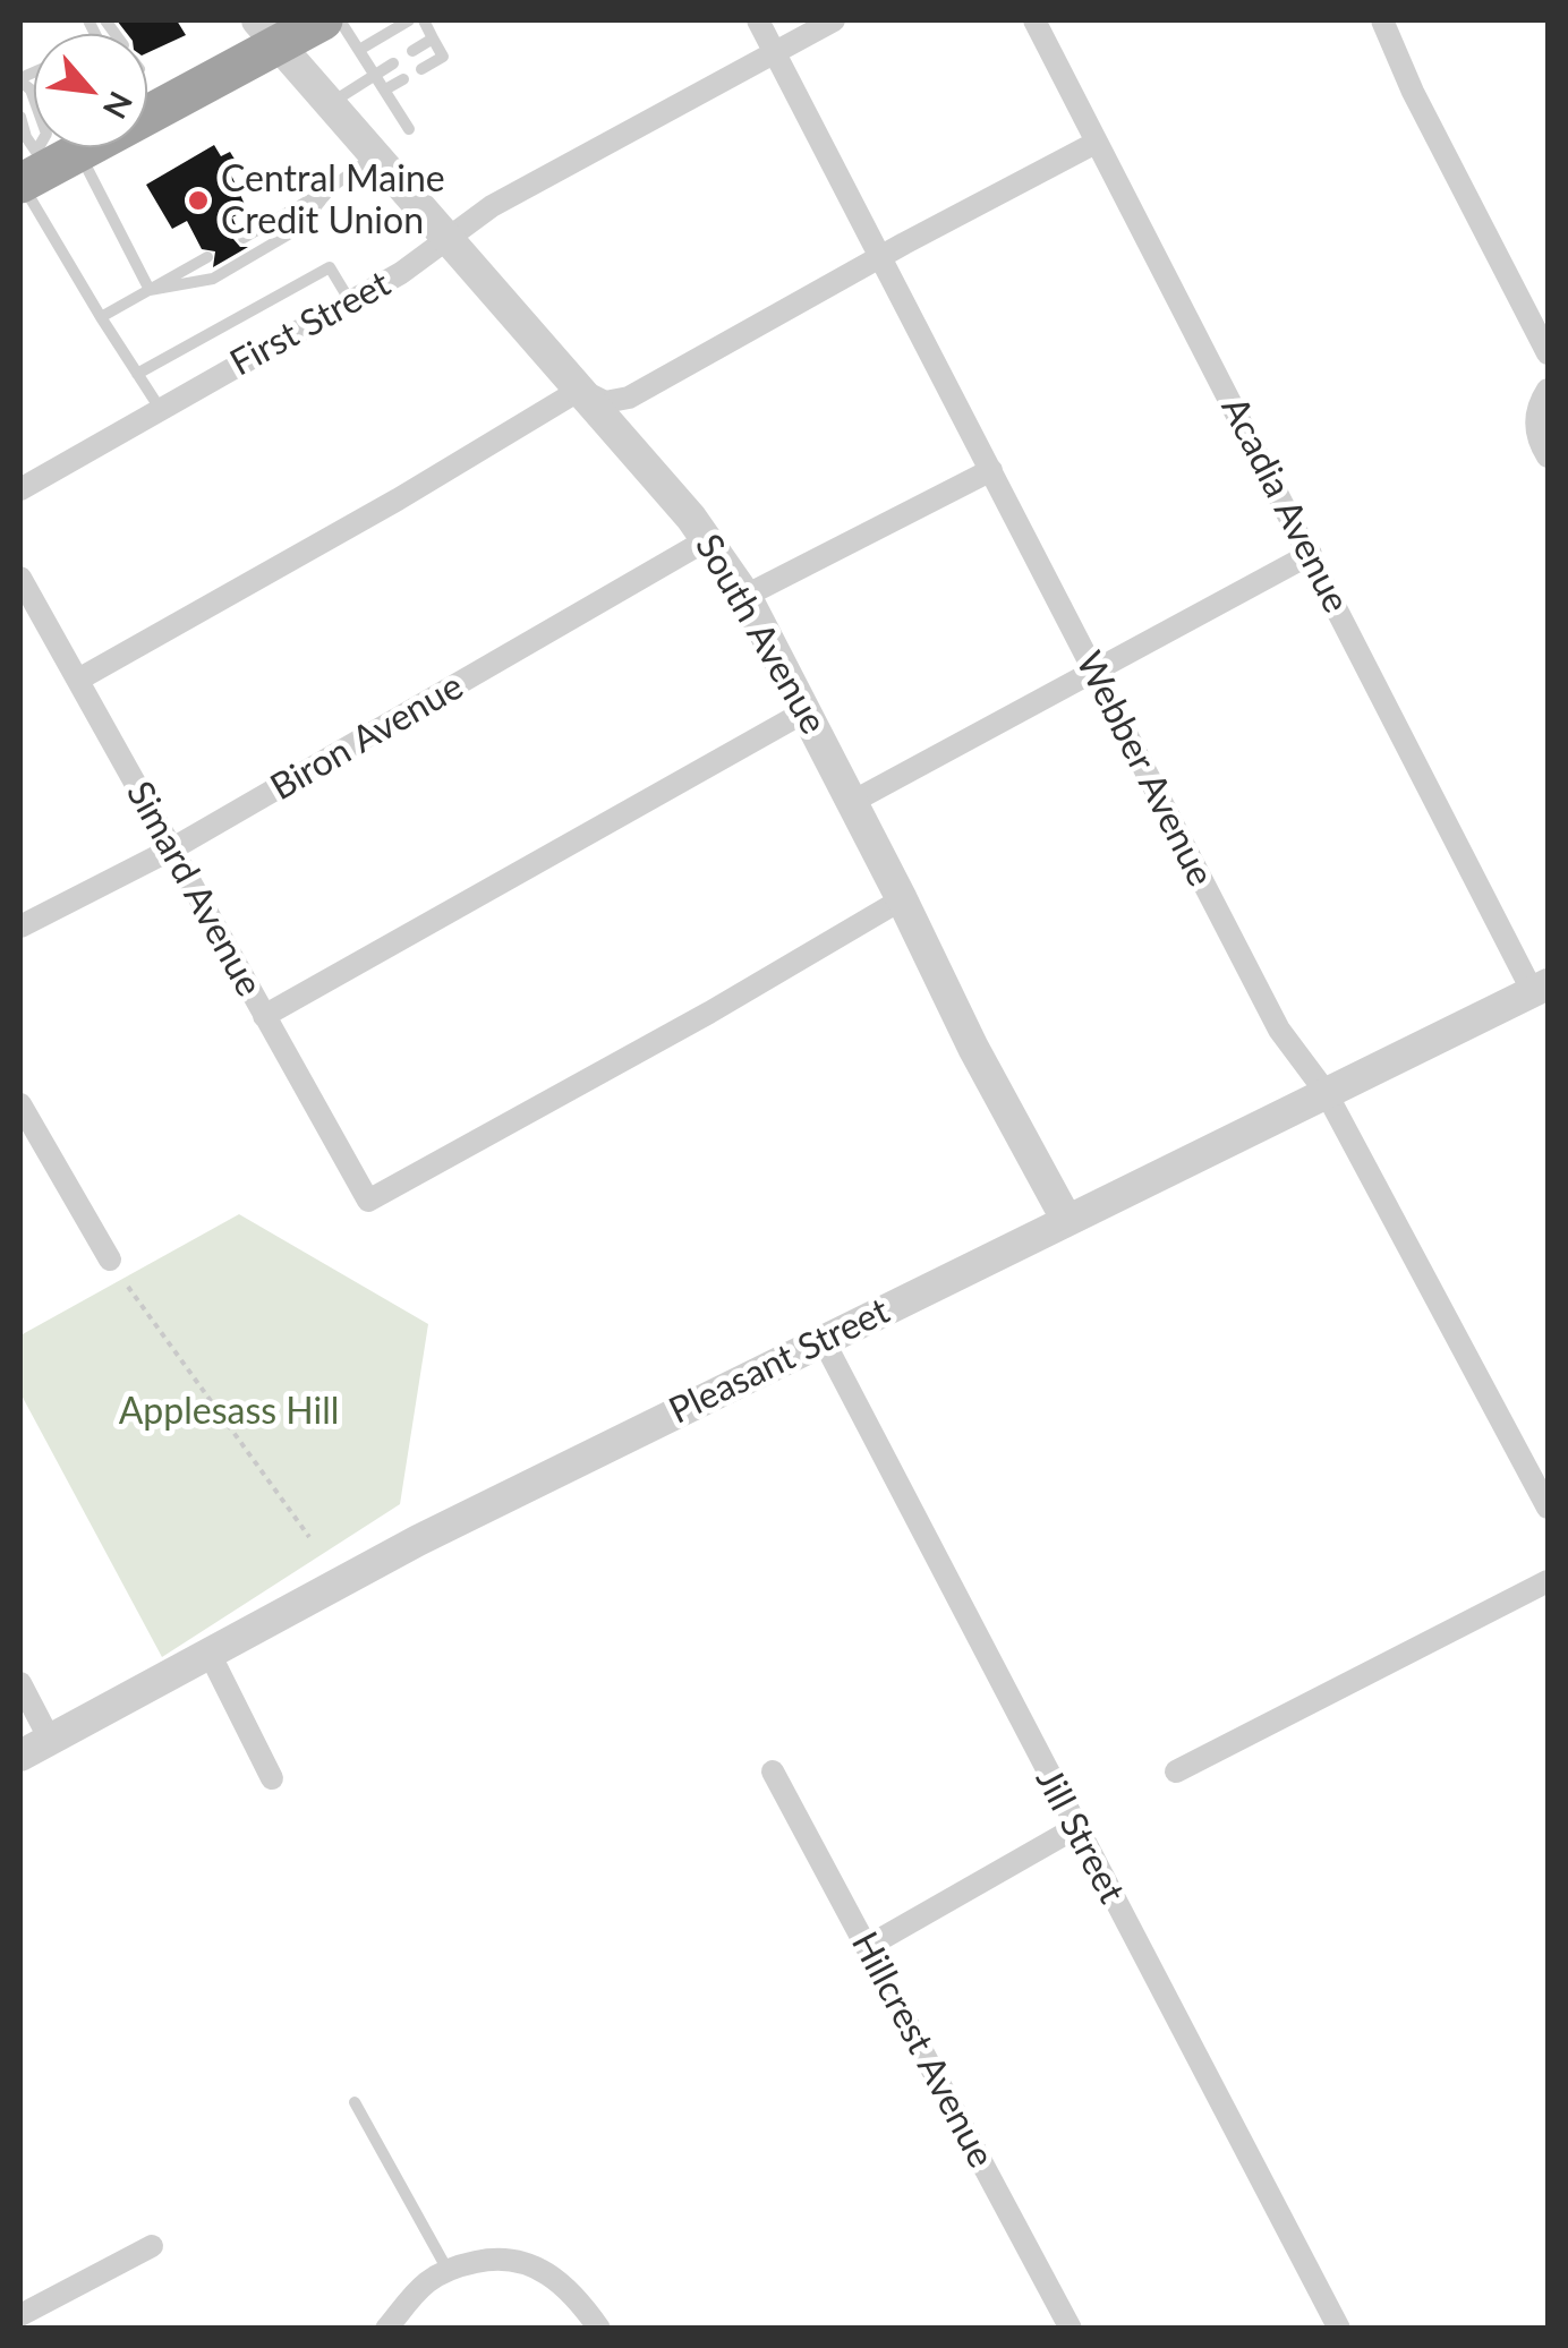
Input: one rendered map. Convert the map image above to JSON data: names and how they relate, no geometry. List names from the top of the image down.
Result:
{
  "streets": {
    "street": [
      "First Street",
      "Acadia Avenue",
      "South Avenue",
      "Biron Avenue",
      "Webber Avenue",
      "Simard Avenue",
      "Pleasant Street",
      "Jill Street",
      "Hillcrest Avenue"
    ]
  },
  "crossings": [
    ["First Street", "South Avenue"],
    ["First Street", "Webber Avenue"],
    ["Acadia Avenue", "Pleasant Street"],
    ["South Avenue", "Biron Avenue"],
    ["South Avenue", "Simard Avenue"],
    ["South Avenue", "Pleasant Street"],
    ["Biron Avenue", "Simard Avenue"],
    ["Webber Avenue", "Pleasant Street"],
    ["Pleasant Street", "Jill Street"]
  ],
  "parks": ["Applesass Hill"],
  "places": ["Central Maine Credit Union"],
  "north": "bottom right"
}
